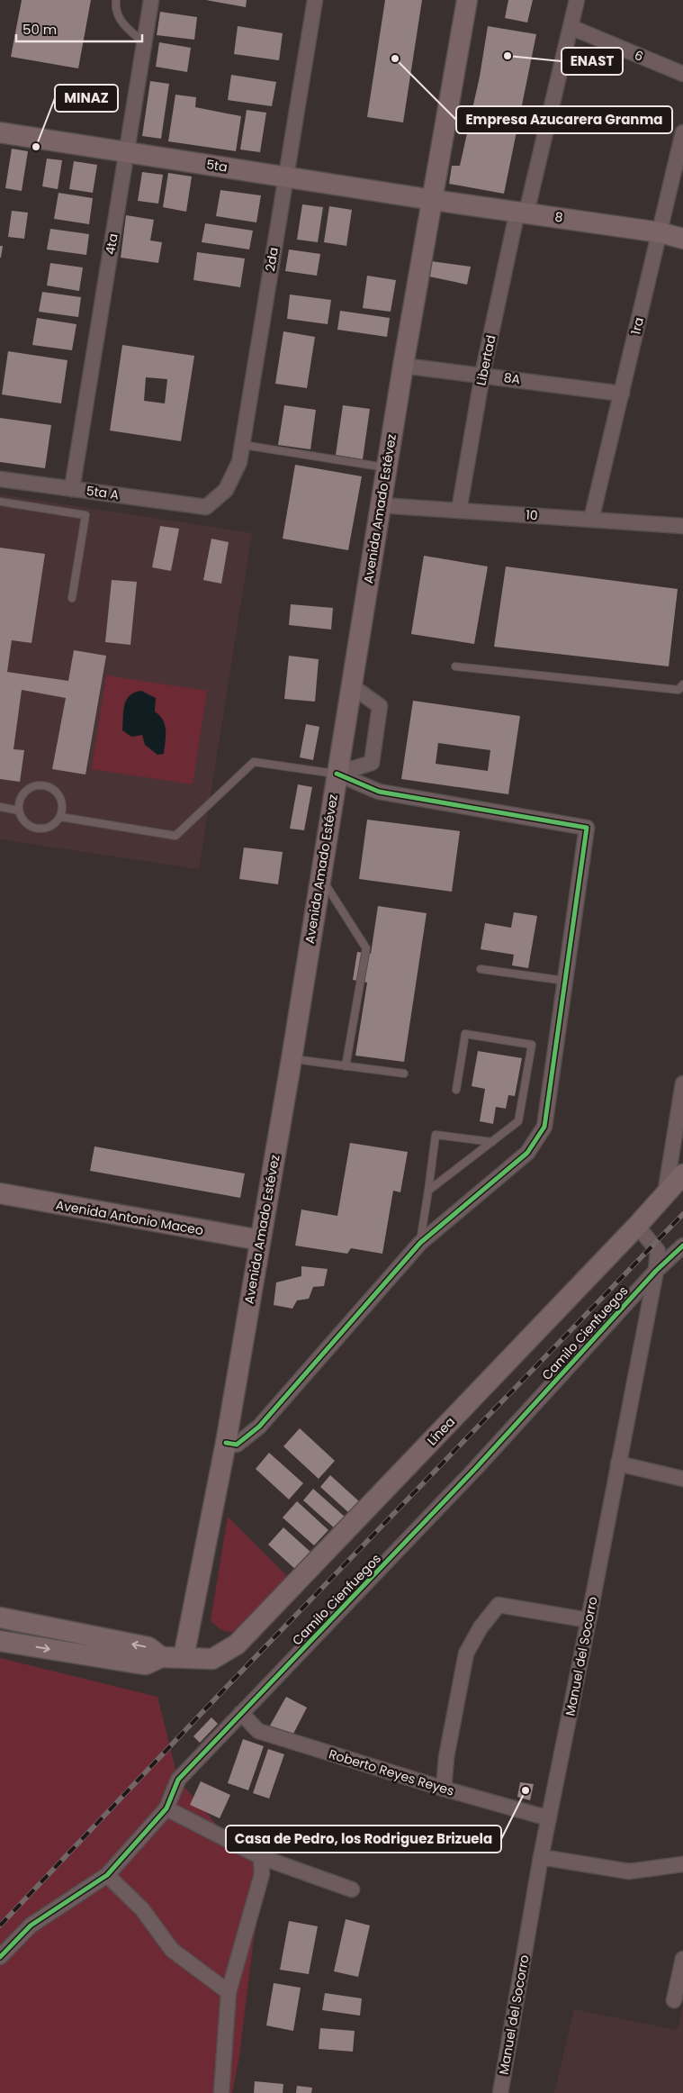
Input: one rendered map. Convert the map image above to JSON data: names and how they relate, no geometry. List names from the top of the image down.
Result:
{
  "streets": {
    "main road": [
      "5ta",
      "8",
      "Avenida Amado Estévez",
      "Avenida Antonio Maceo",
      "Línea"
    ],
    "street": [
      "6",
      "4ta",
      "2da",
      "1ra",
      "Libertad",
      "8A",
      "5ta A",
      "10",
      "Camilo Cienfuegos",
      "Manuel del Socorro",
      "Roberto Reyes Reyes"
    ]
  },
  "crossings": [
    ["6", "Libertad"],
    ["5ta", "8"],
    ["5ta", "4ta"],
    ["5ta", "2da"],
    ["5ta", "Avenida Amado Estévez"],
    ["8", "1ra"],
    ["8", "Libertad"],
    ["8", "Avenida Amado Estévez"],
    ["4ta", "5ta A"],
    ["2da", "5ta A"],
    ["1ra", "8A"],
    ["1ra", "10"],
    ["Libertad", "8A"],
    ["Libertad", "10"],
    ["8A", "Avenida Amado Estévez"],
    ["Avenida Amado Estévez", "10"],
    ["Avenida Amado Estévez", "Avenida Antonio Maceo"],
    ["Avenida Amado Estévez", "Línea"],
    ["Camilo Cienfuegos", "Manuel del Socorro"],
    ["Camilo Cienfuegos", "Roberto Reyes Reyes"],
    ["Manuel del Socorro", "Roberto Reyes Reyes"]
  ],
  "places": [
    "ENAST",
    "Empresa Azucarera Granma",
    "MINAZ",
    "Casa de Pedro, los Rodriguez Brizuela"
  ],
  "scale_bar": "50 m"
}
